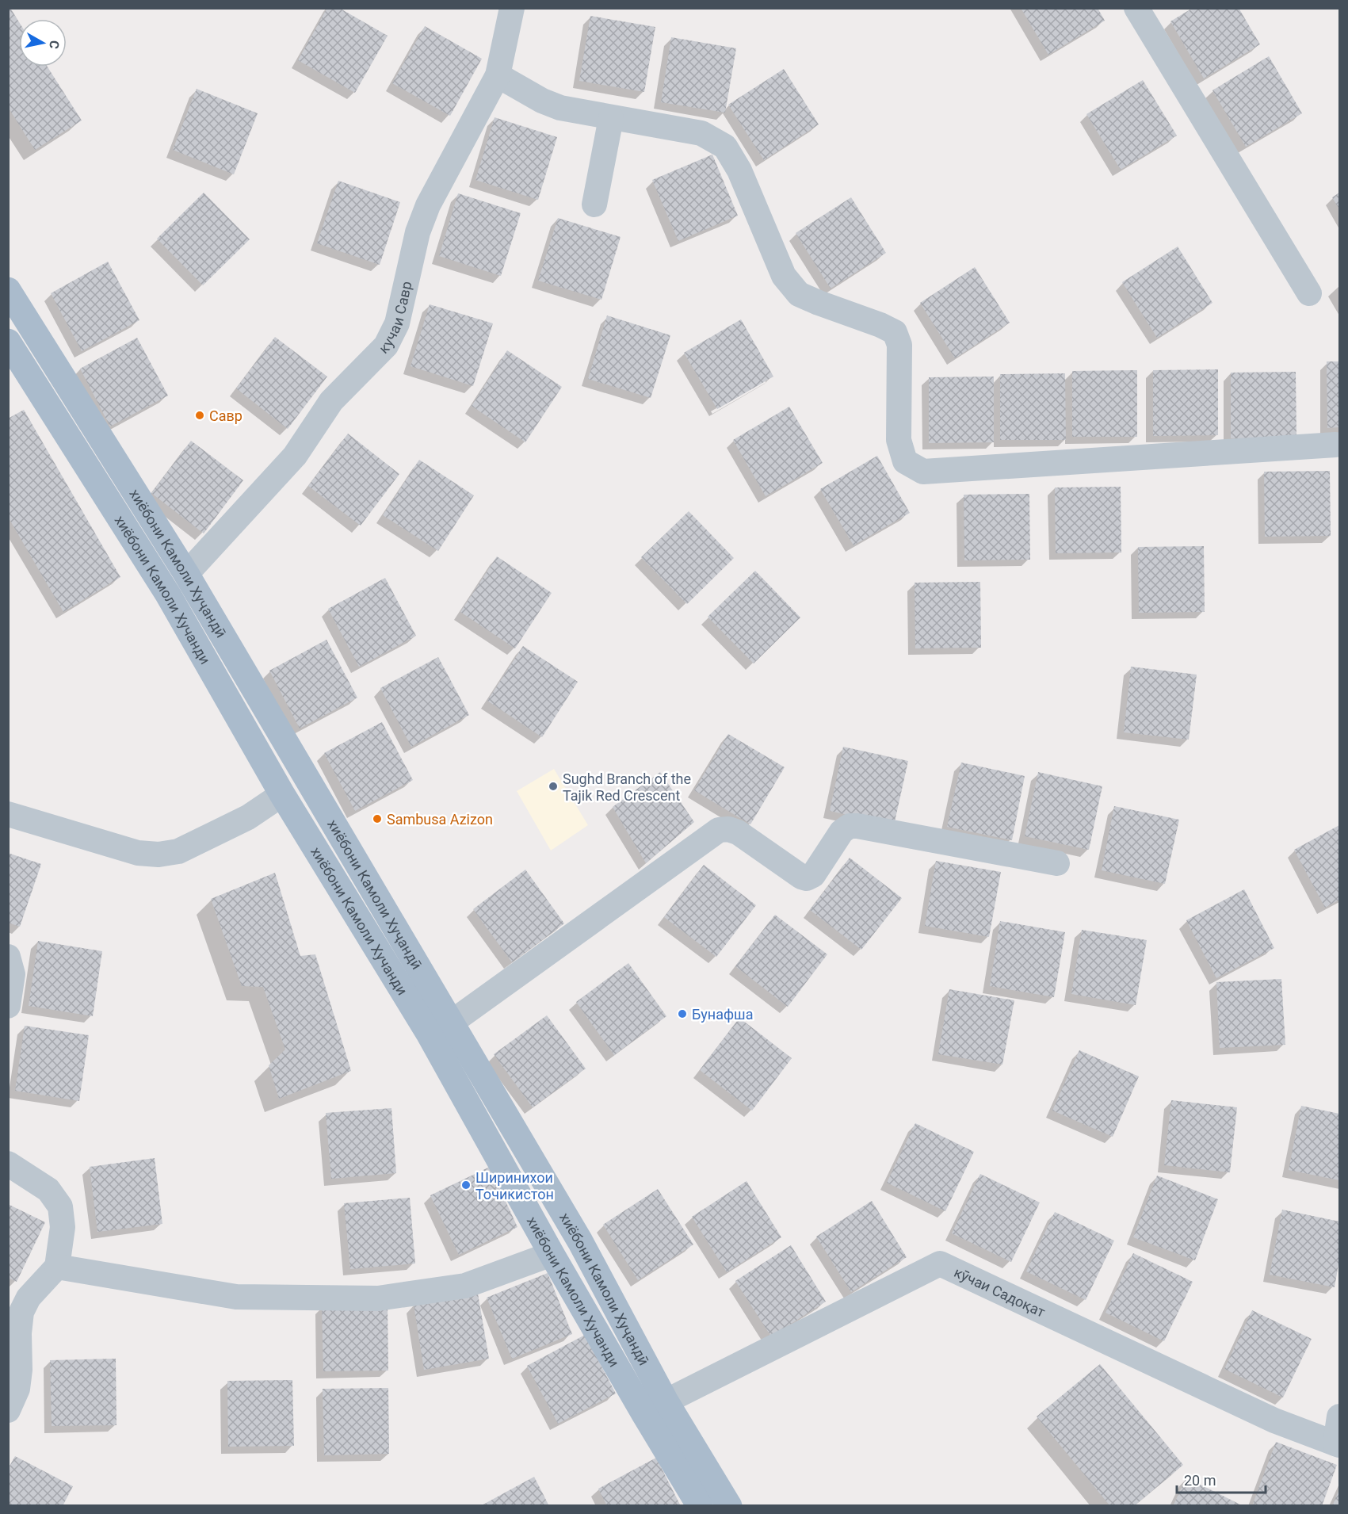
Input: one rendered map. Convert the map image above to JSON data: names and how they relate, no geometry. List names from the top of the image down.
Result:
{
  "streets": {
    "main road": ["хиёбони Камоли Хуҷандӣ", "хиёбони Камоли Хучанди"],
    "street": ["кучаи Савр", "кӯчаи Садоқат"]
  },
  "crossings": [
    ["кучаи Савр", "хиёбони Камоли Хуҷандӣ"],
    ["хиёбони Камоли Хуҷандӣ", "кӯчаи Садоқат"]
  ],
  "places": [
    "Савр",
    "Sughd Branch of the Tajik Red Crescent",
    "Sambusa Azizon",
    "Бунафша",
    "Ширинихои Точикистон"
  ],
  "scale_bar": "20 m",
  "north": "right"
}
